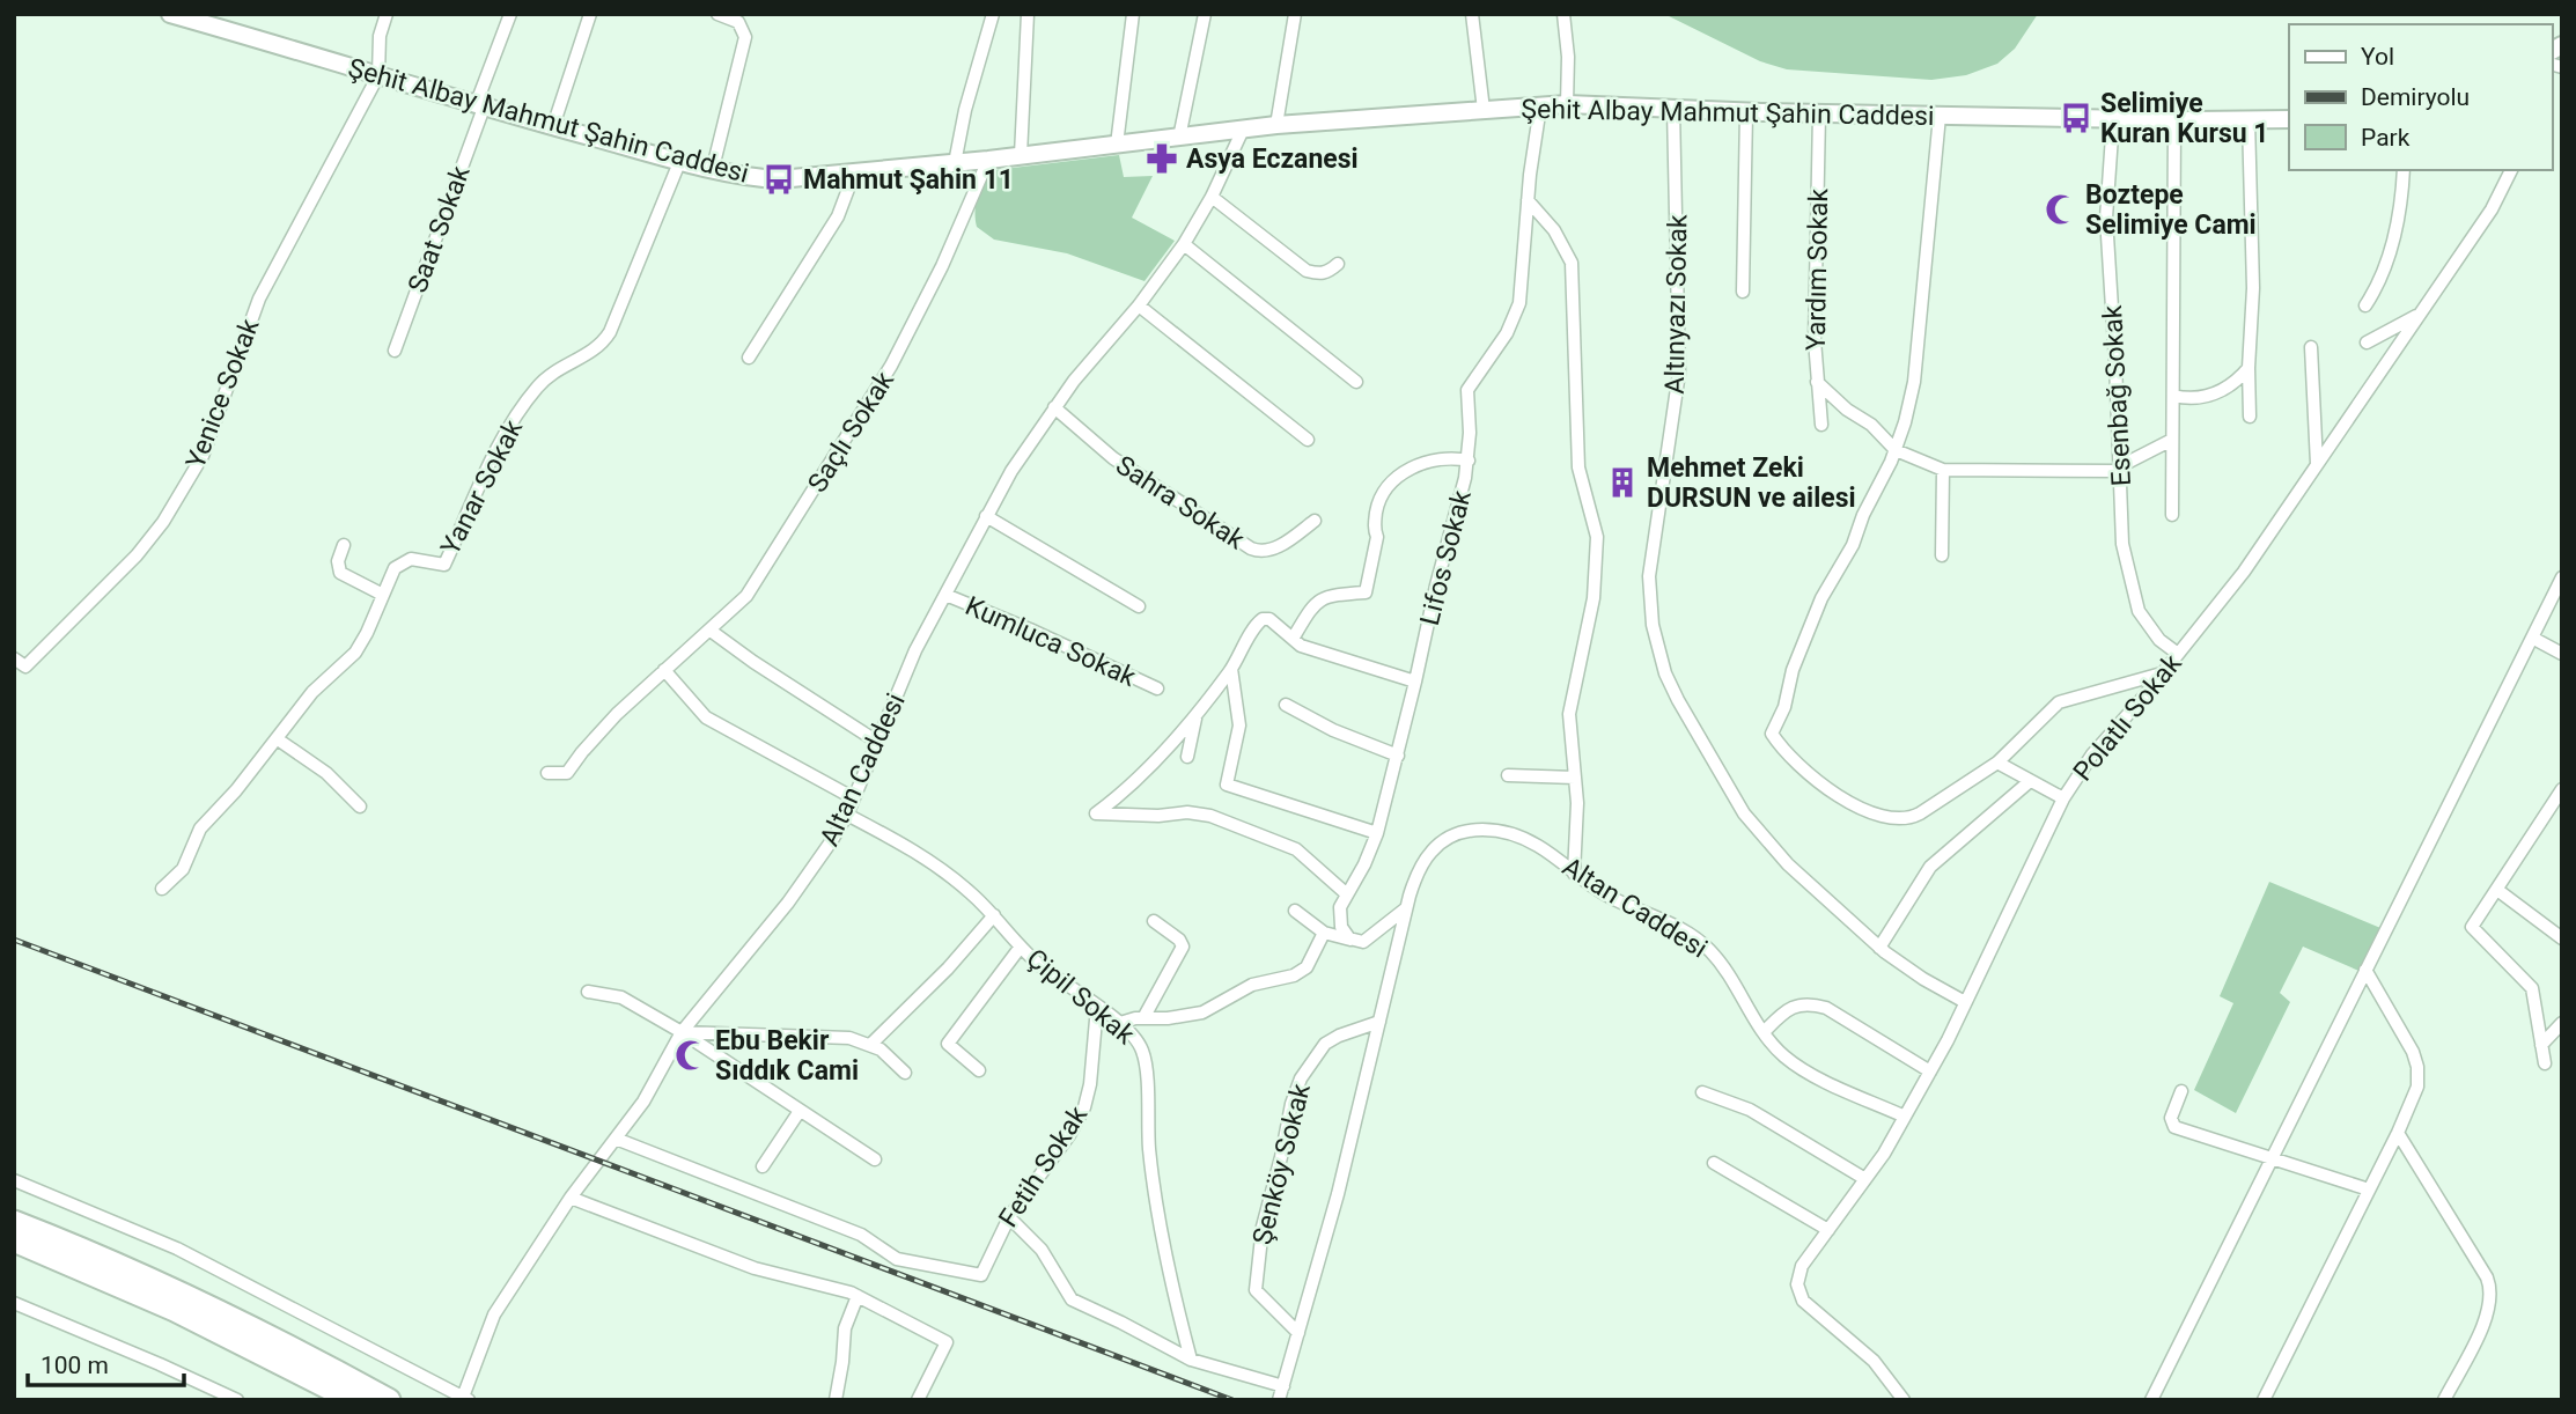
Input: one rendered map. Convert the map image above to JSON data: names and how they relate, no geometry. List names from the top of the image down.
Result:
{
  "streets": {
    "street": [
      "Şehit Albay Mahmut Şahin Caddesi",
      "Saat Sokak",
      "Yardım Sokak",
      "Altınyazı Sokak",
      "Yenice Sokak",
      "Esenbağ Sokak",
      "Saçlı Sokak",
      "Yanar Sokak",
      "Sahra Sokak",
      "Lifos Sokak",
      "Kumluca Sokak",
      "Polatlı Sokak",
      "Altan Caddesi",
      "Çipil Sokak",
      "Şenköy Sokak",
      "Fetih Sokak"
    ]
  },
  "crossings": [
    ["Şehit Albay Mahmut Şahin Caddesi", "Saat Sokak"],
    ["Şehit Albay Mahmut Şahin Caddesi", "Yardım Sokak"],
    ["Şehit Albay Mahmut Şahin Caddesi", "Altınyazı Sokak"],
    ["Şehit Albay Mahmut Şahin Caddesi", "Yenice Sokak"],
    ["Şehit Albay Mahmut Şahin Caddesi", "Esenbağ Sokak"],
    ["Şehit Albay Mahmut Şahin Caddesi", "Saçlı Sokak"],
    ["Şehit Albay Mahmut Şahin Caddesi", "Yanar Sokak"],
    ["Şehit Albay Mahmut Şahin Caddesi", "Lifos Sokak"],
    ["Şehit Albay Mahmut Şahin Caddesi", "Altan Caddesi"],
    ["Altınyazı Sokak", "Polatlı Sokak"],
    ["Esenbağ Sokak", "Polatlı Sokak"],
    ["Sahra Sokak", "Altan Caddesi"],
    ["Kumluca Sokak", "Altan Caddesi"],
    ["Polatlı Sokak", "Altan Caddesi"],
    ["Altan Caddesi", "Çipil Sokak"],
    ["Altan Caddesi", "Şenköy Sokak"],
    ["Altan Caddesi", "Fetih Sokak"],
    ["Çipil Sokak", "Fetih Sokak"]
  ],
  "places": {
    "bus stop": ["Selimiye Kuran Kursu 1", "Mahmut Şahin 11"],
    "pharmacy": ["Asya Eczanesi"],
    "mosque": ["Boztepe Selimiye Cami", "Ebu Bekir Sıddık Cami"],
    "building": ["Mehmet Zeki DURSUN ve ailesi"]
  },
  "legend": ["Yol", "Demiryolu", "Park"],
  "scale_bar": "100 m"
}
